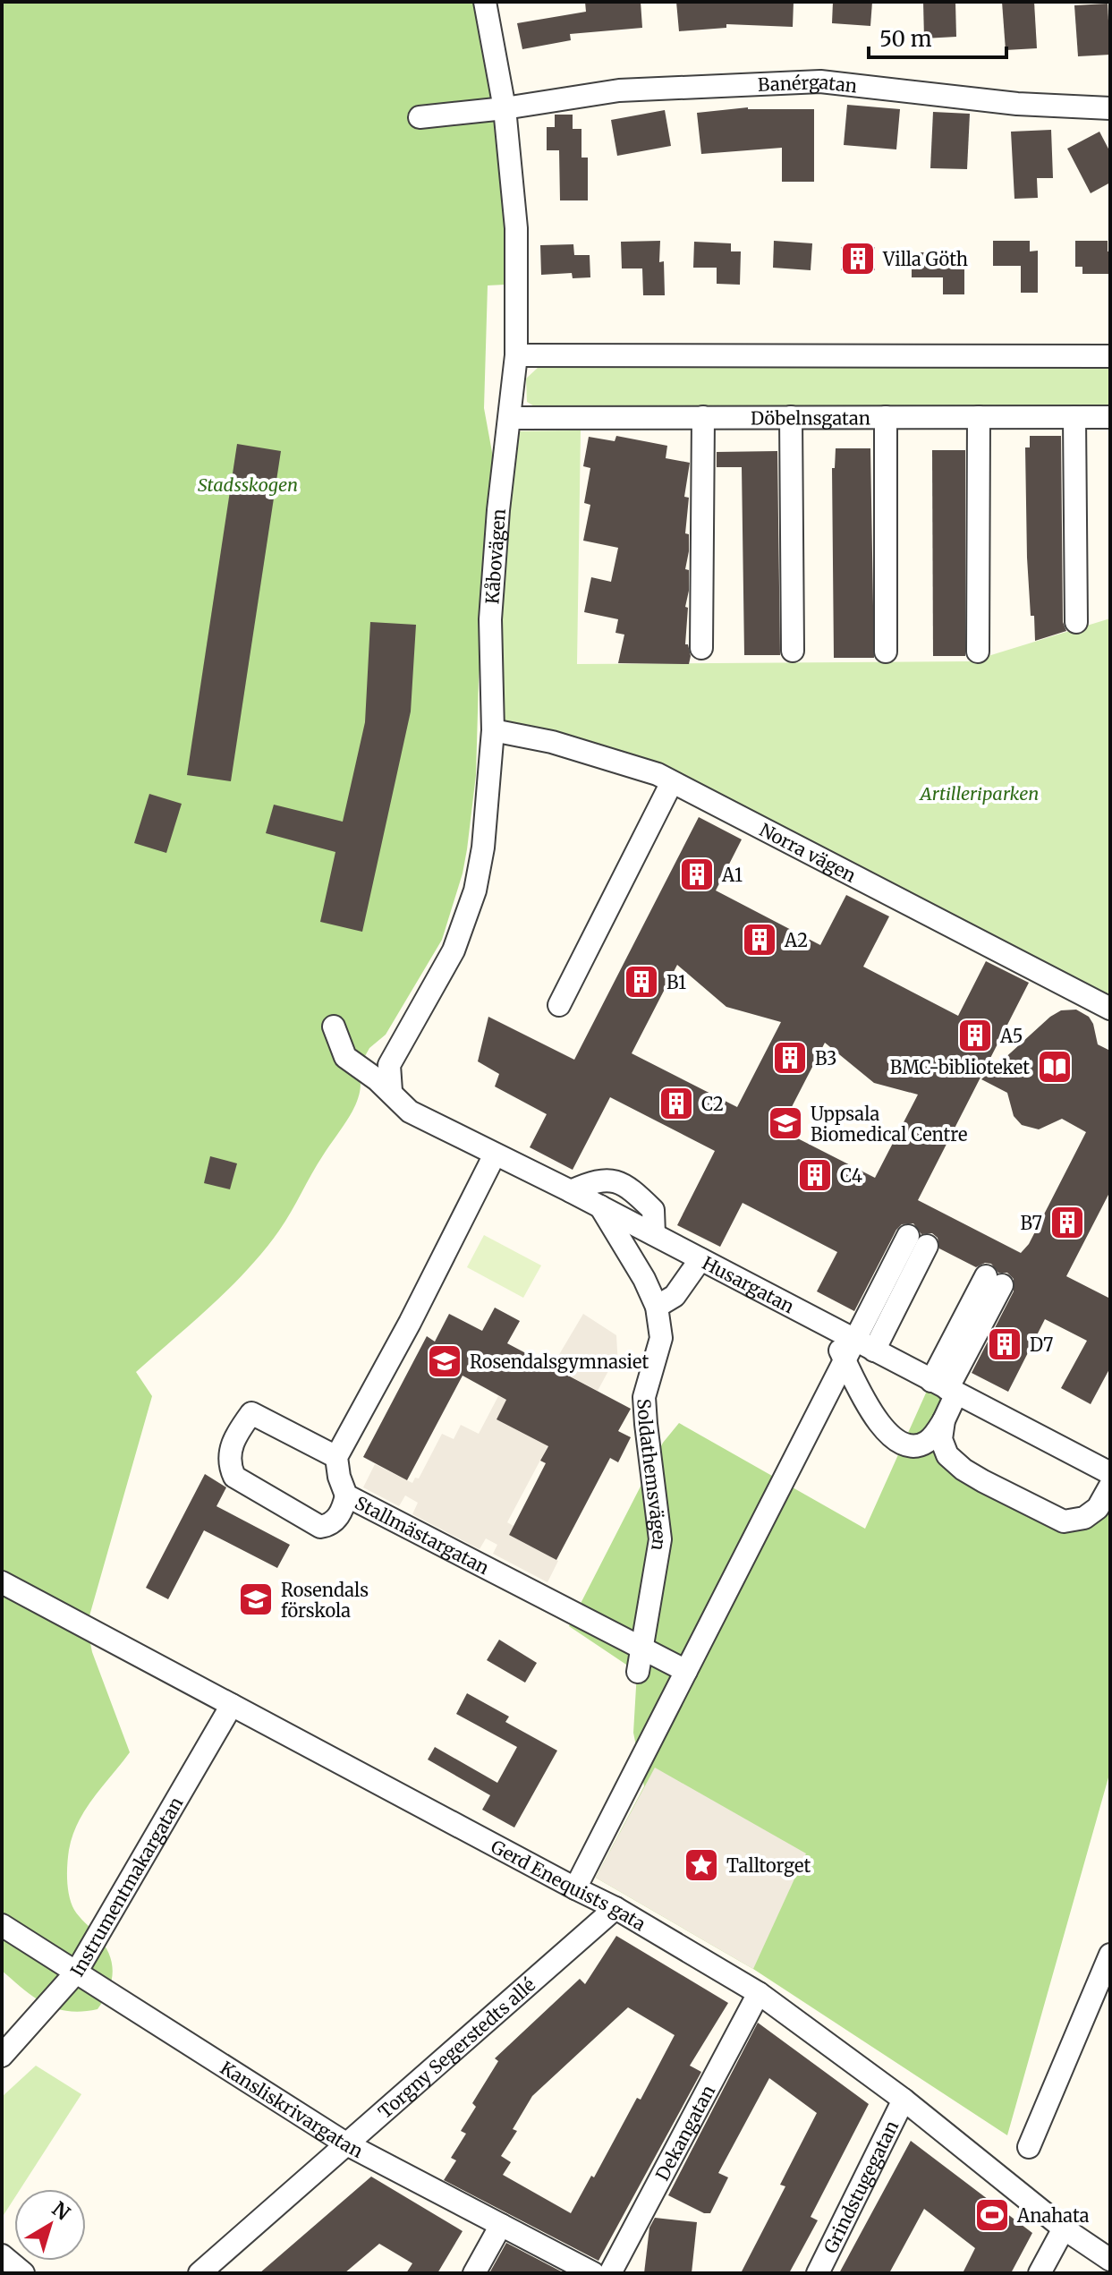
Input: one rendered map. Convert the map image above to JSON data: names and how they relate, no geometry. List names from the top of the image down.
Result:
{
  "streets": {
    "street": [
      "Banérgatan",
      "Döbelnsgatan",
      "Kåbovägen",
      "Norra vägen",
      "Husargatan",
      "Soldathemsvägen",
      "Stallmästargatan",
      "Gerd Enequists gata",
      "Instrumentmakargatan",
      "Torgny Segerstedts allé",
      "Kansliskrivargatan",
      "Dekangatan",
      "Grindstugegatan"
    ]
  },
  "crossings": [
    ["Banérgatan", "Kåbovägen"],
    ["Döbelnsgatan", "Kåbovägen"],
    ["Kåbovägen", "Norra vägen"],
    ["Kåbovägen", "Husargatan"],
    ["Husargatan", "Soldathemsvägen"],
    ["Soldathemsvägen", "Stallmästargatan"],
    ["Gerd Enequists gata", "Instrumentmakargatan"],
    ["Gerd Enequists gata", "Torgny Segerstedts allé"],
    ["Gerd Enequists gata", "Dekangatan"],
    ["Gerd Enequists gata", "Grindstugegatan"],
    ["Instrumentmakargatan", "Kansliskrivargatan"],
    ["Torgny Segerstedts allé", "Kansliskrivargatan"]
  ],
  "parks": ["Stadsskogen", "Artilleriparken"],
  "places": {
    "building": [
      "Villa Göth",
      "A1",
      "A2",
      "B1",
      "A5",
      "B3",
      "C2",
      "C4",
      "B7",
      "D7"
    ],
    "library": ["BMC-biblioteket"],
    "school or university": ["Uppsala Biomedical Centre", "Rosendalsgymnasiet", "Rosendals förskola"],
    "place": ["Talltorget"],
    "sports": ["Anahata"]
  },
  "scale_bar": "50 m",
  "north": "top right"
}
